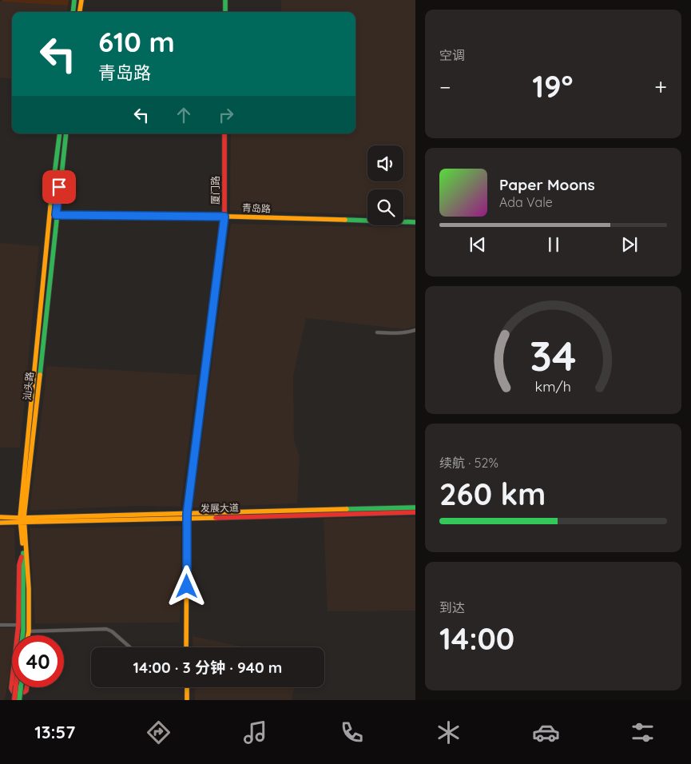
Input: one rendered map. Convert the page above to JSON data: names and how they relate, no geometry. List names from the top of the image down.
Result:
{
  "streets": {
    "main road": [
      "厦门路",
      "青岛路",
      "汕头路",
      "发展大道"
    ]
  },
  "crossings": [
    ["厦门路", "青岛路"],
    ["厦门路", "发展大道"],
    ["青岛路", "汕头路"],
    ["汕头路", "发展大道"]
  ],
  "page": {
    "tile": [
      "空调",
      ["续航 · 52%", "260 km"],
      ["到达", "14:00"]
    ],
    "turn": ["610 m", "青岛路"],
    "heat": ["−", "19°", "+"],
    "song": ["Paper Moons", "Ada Vale"],
    "limit": "40",
    "trip": "14:00 · 3 分钟 · 940 m",
    "tabs": "13:57",
    "gauge": ["34", "km/h"]
  }
}
